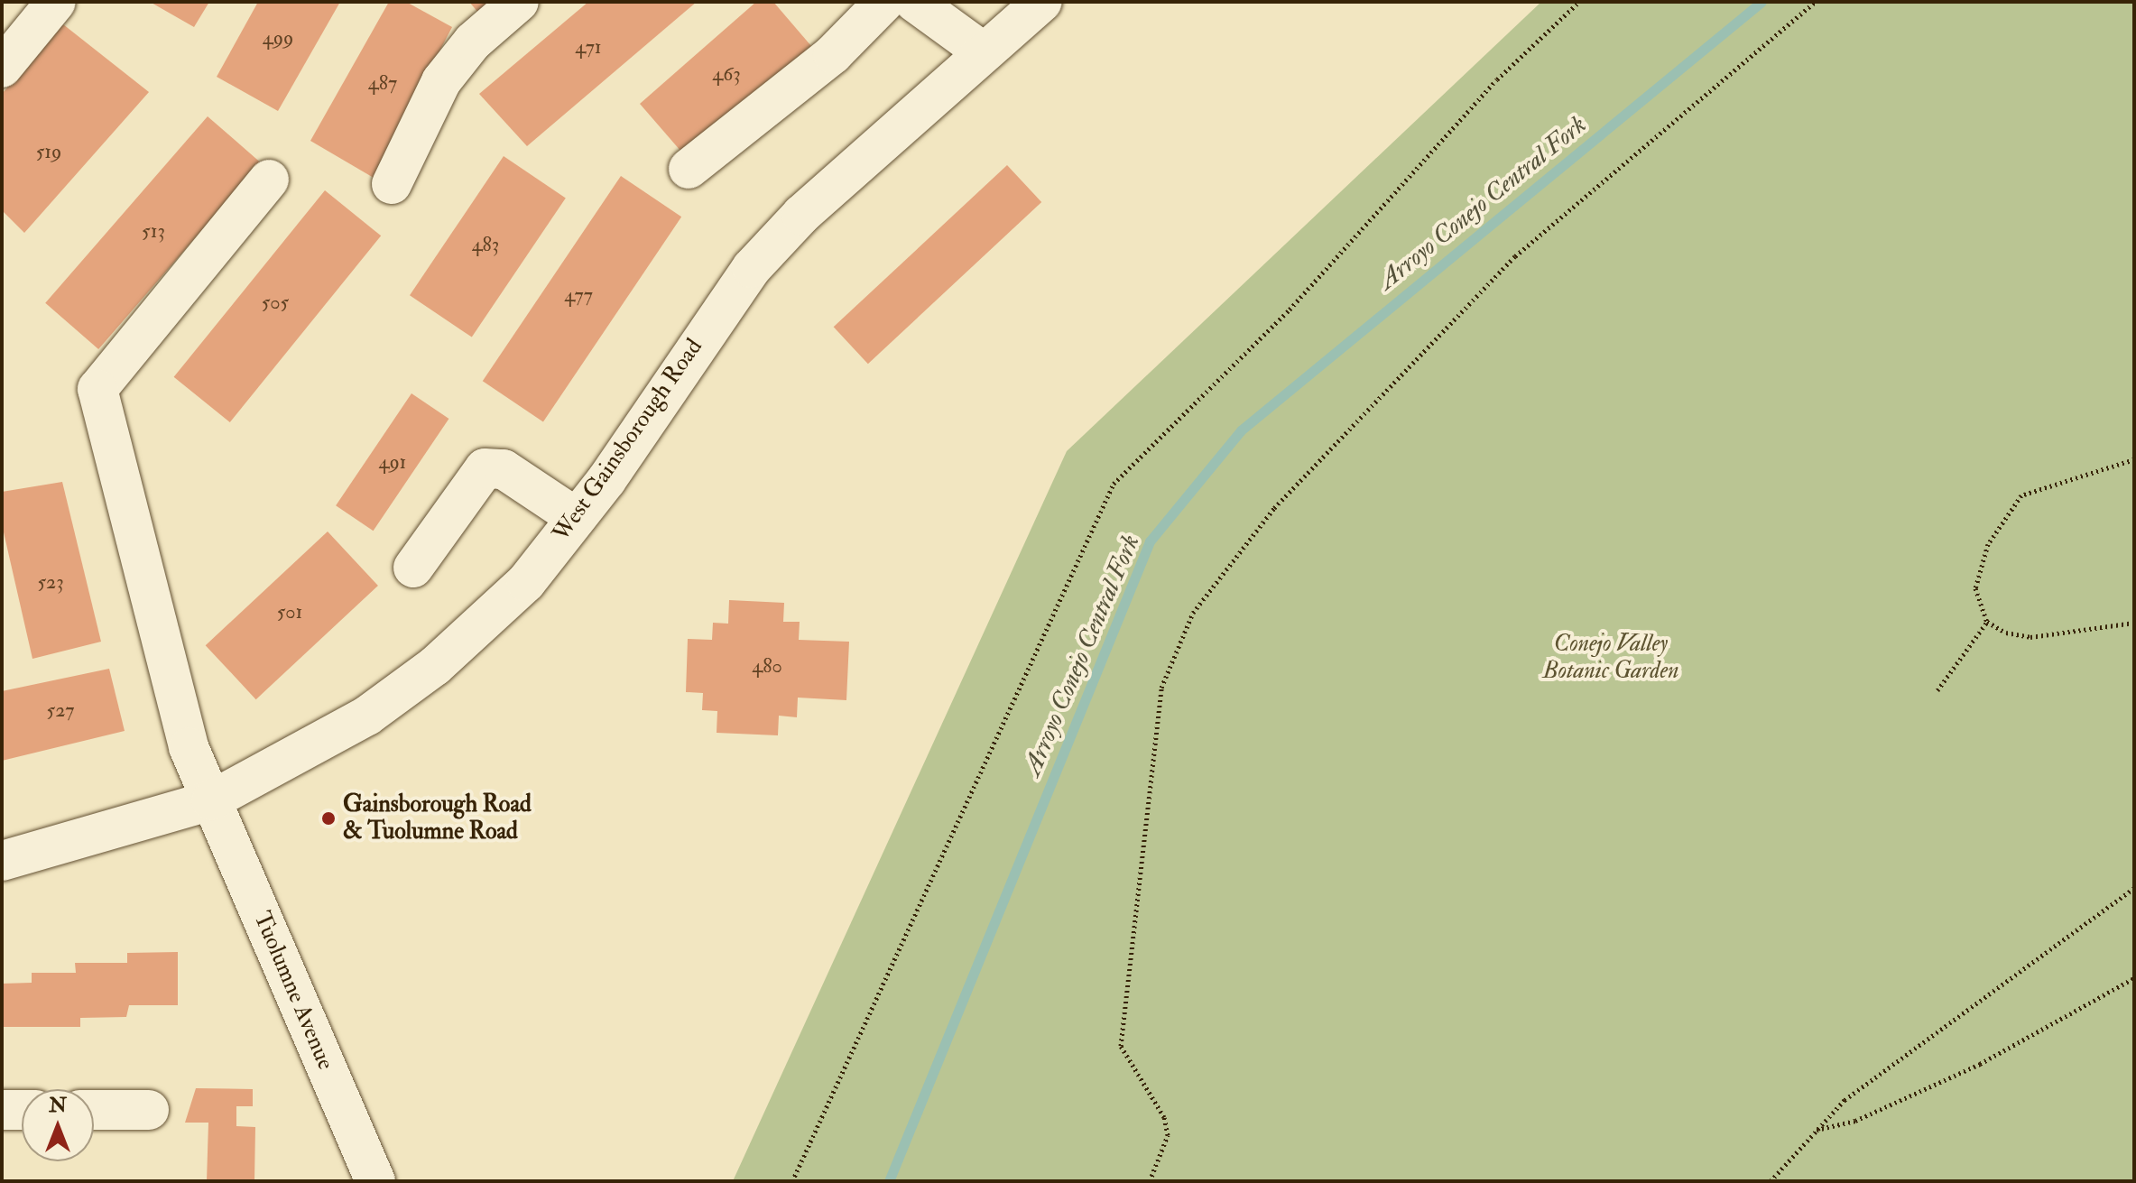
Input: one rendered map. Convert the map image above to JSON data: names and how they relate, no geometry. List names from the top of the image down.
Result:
{
  "streets": {
    "street": ["West Gainsborough Road", "Tuolumne Avenue"]
  },
  "crossings": [
    ["West Gainsborough Road", "Tuolumne Avenue"]
  ],
  "water": ["Arroyo Conejo Central Fork"],
  "parks": ["Conejo Valley Botanic Garden"],
  "places": ["Gainsborough Road & Tuolumne Road"],
  "house_numbers": [
    "499",
    "471",
    "463",
    "487",
    "519",
    "513",
    "483",
    "477",
    "505",
    "491",
    "523",
    "501",
    "480",
    "527"
  ],
  "north": "top"
}
